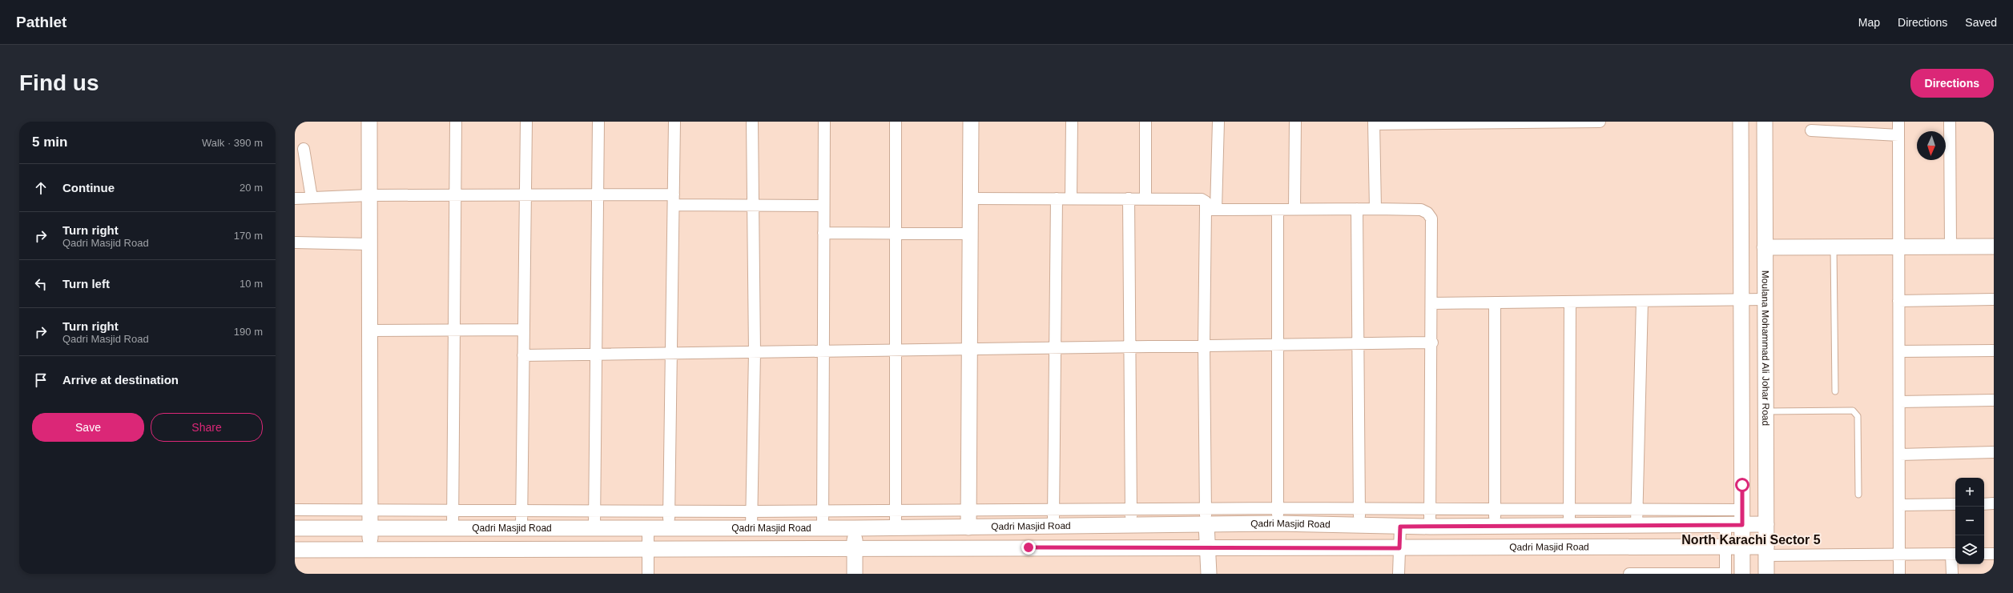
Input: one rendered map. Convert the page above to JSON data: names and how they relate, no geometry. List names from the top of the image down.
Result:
{
  "streets": {
    "street": ["Moulana Mohammad Ali Johar Road", "Qadri Masjid Road"]
  },
  "crossings": [
    ["Moulana Mohammad Ali Johar Road", "Qadri Masjid Road"]
  ],
  "districts": ["North Karachi Sector 5"],
  "north": "bottom",
  "page": {
    "header": "Pathlet",
    "nav": ["Map", "Directions", "Saved"],
    "buttons": [
      "Directions",
      ["Save", "Share"]
    ],
    "title": "Find us",
    "heading": ["5 min", "Walk · 390 m"],
    "list": [
      ["Continue", "20 m"],
      ["Turn right", "Qadri Masjid Road", "170 m"],
      ["Turn left", "10 m"],
      ["Turn right", "Qadri Masjid Road", "190 m"],
      "Arrive at destination"
    ],
    "map_buttons": ["+", "−"]
  }
}
